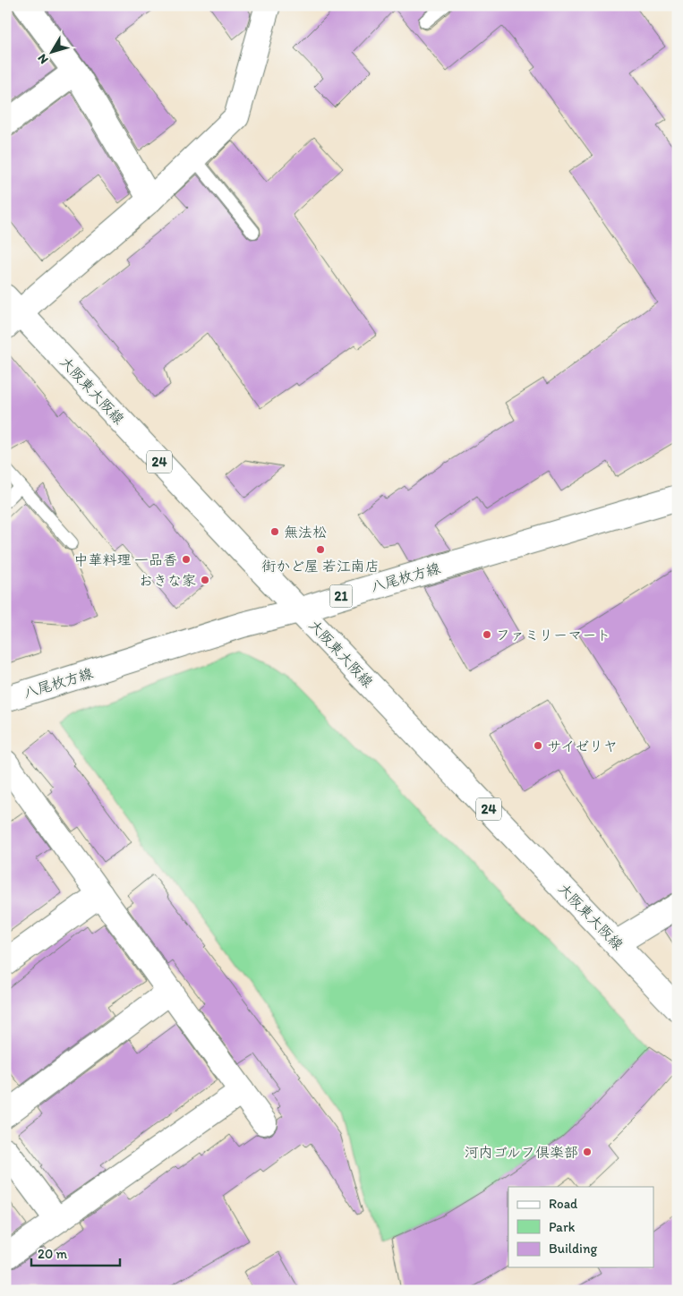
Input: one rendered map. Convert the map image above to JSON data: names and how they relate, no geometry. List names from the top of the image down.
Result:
{
  "streets": {
    "street": [
      "大阪東大阪線",
      "24",
      "八尾枚方線",
      "21"
    ]
  },
  "crossings": [
    ["大阪東大阪線", "八尾枚方線"]
  ],
  "places": [
    "無法松",
    "街かど屋 若江南店",
    "中華料理 一品香",
    "おきな家",
    "ファミリーマート",
    "サイゼリヤ",
    "河内ゴルフ倶楽部"
  ],
  "legend": ["Road", "Park", "Building"],
  "scale_bar": "20 m",
  "north": "bottom left"
}
